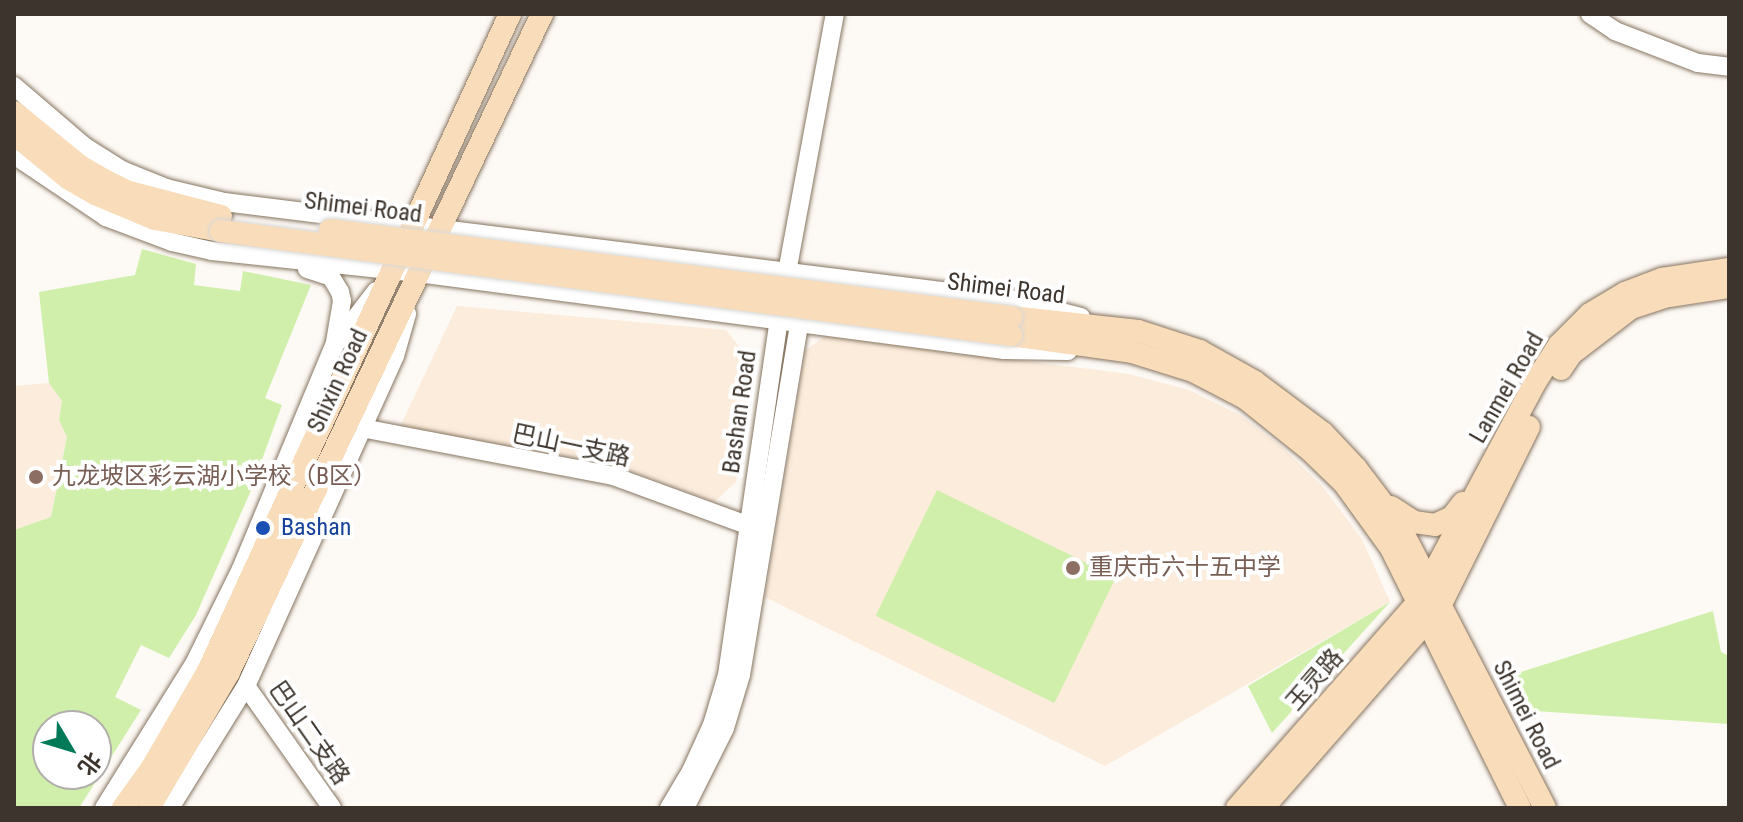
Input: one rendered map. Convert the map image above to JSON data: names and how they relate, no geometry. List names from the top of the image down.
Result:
{
  "streets": {
    "main road": [
      "Shimei Road",
      "Shixin Road",
      "Lanmei Road",
      "玉灵路"
    ],
    "street": ["Bashan Road", "巴山一支路", "巴山二支路"]
  },
  "crossings": [
    ["Shimei Road", "Lanmei Road"],
    ["Shimei Road", "玉灵路"],
    ["Lanmei Road", "玉灵路"],
    ["Bashan Road", "巴山一支路"]
  ],
  "places": ["九龙坡区彩云湖小学校（B区）", "Bashan", "重庆市六十五中学"],
  "north": "bottom right"
}
